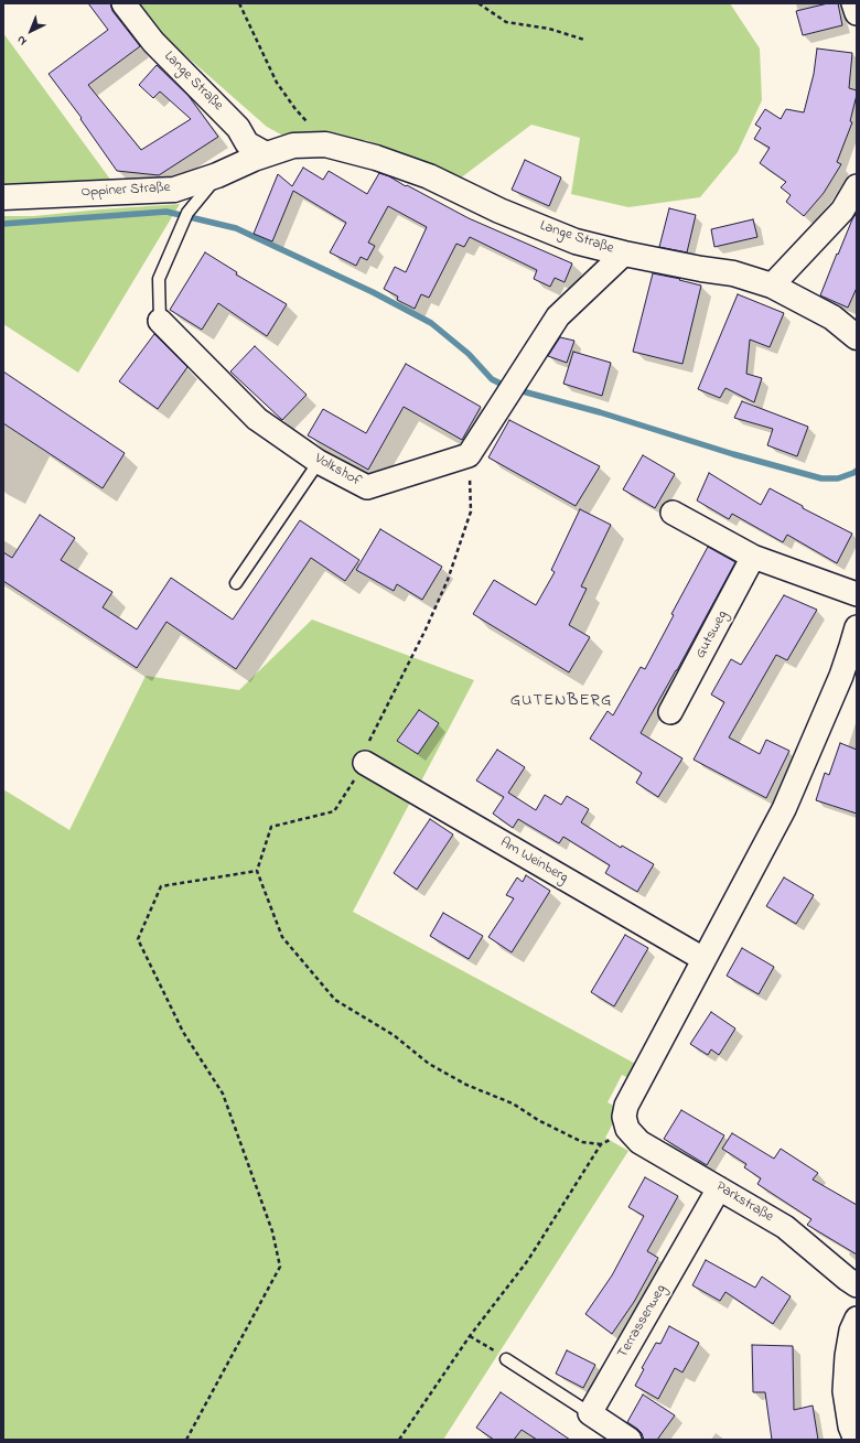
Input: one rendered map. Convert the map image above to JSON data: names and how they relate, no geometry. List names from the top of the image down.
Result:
{
  "streets": {
    "street": [
      "Lange Straße",
      "Oppiner Straße",
      "Volkshof",
      "Gutsweg",
      "Am Weinberg",
      "Parkstraße",
      "Terrassenweg"
    ]
  },
  "crossings": [
    ["Lange Straße", "Oppiner Straße"],
    ["Oppiner Straße", "Volkshof"],
    ["Parkstraße", "Terrassenweg"]
  ],
  "districts": ["GUTENBERG"],
  "north": "bottom left"
}
